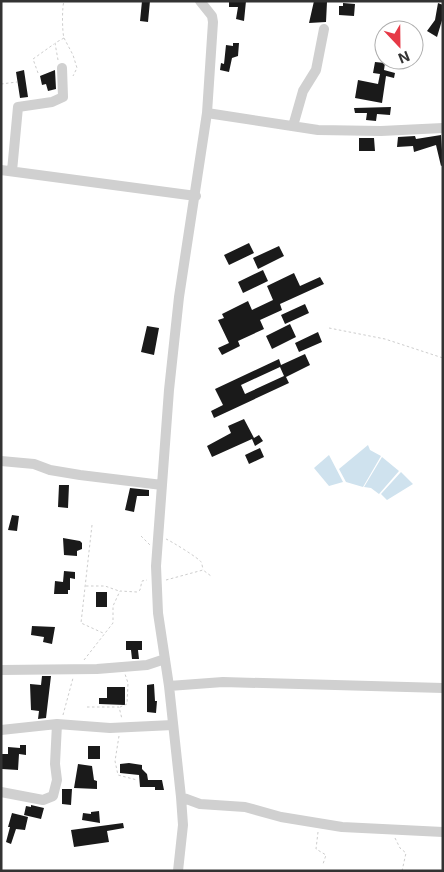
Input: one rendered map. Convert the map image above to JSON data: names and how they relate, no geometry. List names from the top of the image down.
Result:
{
  "north": "bottom"
}
